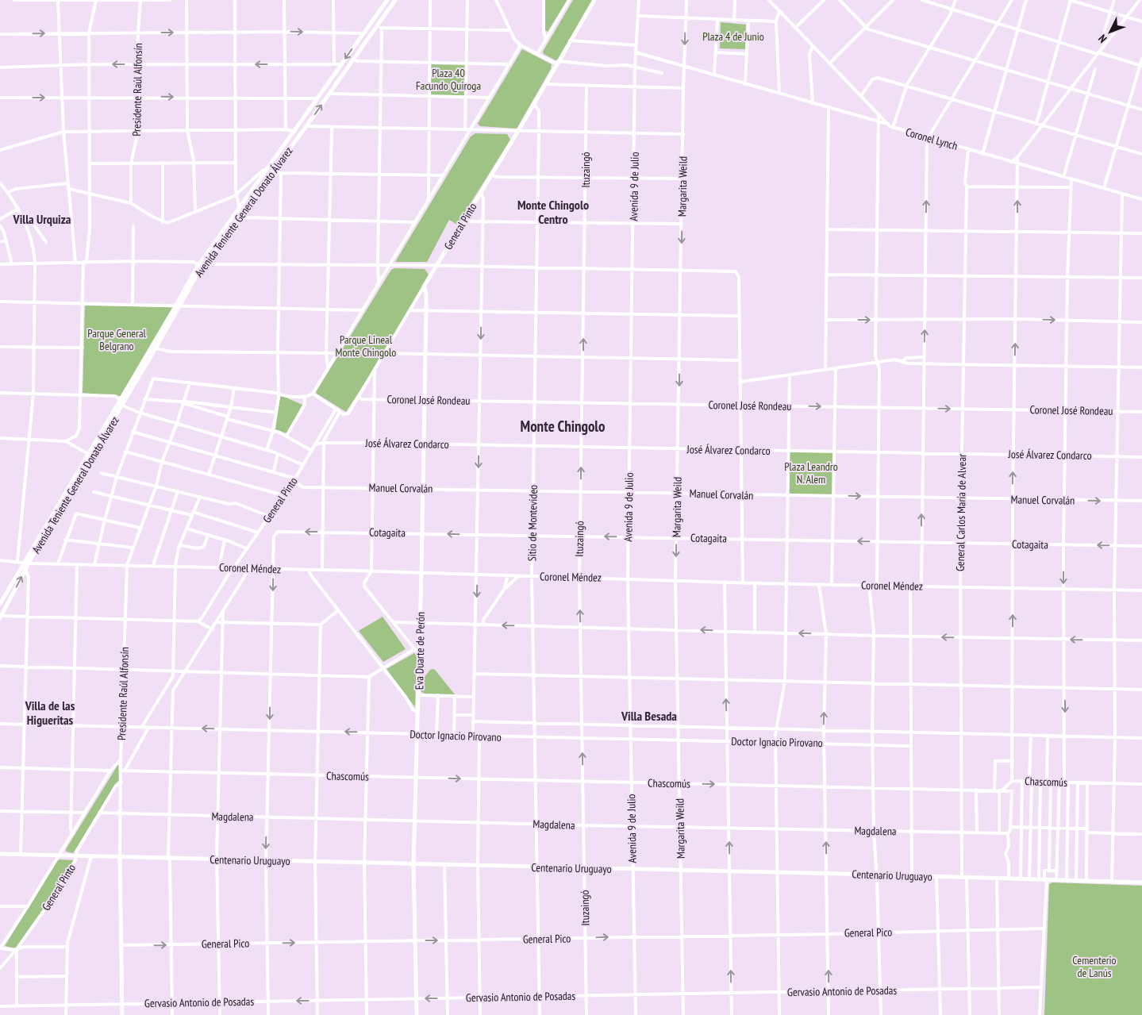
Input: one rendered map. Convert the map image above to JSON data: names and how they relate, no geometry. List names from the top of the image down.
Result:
{
  "streets": {
    "main road": [
      "Presidente Raúl Alfonsín",
      "Avenida Teniente General Donato Álvarez",
      "General Pinto",
      "Eva Duarte de Perón",
      "Centenario Uruguayo"
    ],
    "street": [
      "Coronel Lynch",
      "Ituzaingó",
      "Avenida 9 de Julio",
      "Margarita Weild",
      "Coronel José Rondeau",
      "José Álvarez Condarco",
      "Manuel Corvalán",
      "General Carlos María de Alvear",
      "Sitio de Montevideo",
      "Cotagaita",
      "Coronel Méndez",
      "Doctor Ignacio Pirovano",
      "Chascomús",
      "Magdalena",
      "General Pico",
      "Gervasio Antonio de Posadas"
    ]
  },
  "crossings": [
    ["Presidente Raúl Alfonsín", "General Pinto"],
    ["Presidente Raúl Alfonsín", "Coronel Méndez"],
    ["Presidente Raúl Alfonsín", "Doctor Ignacio Pirovano"],
    ["Presidente Raúl Alfonsín", "Chascomús"],
    ["Presidente Raúl Alfonsín", "Magdalena"],
    ["Presidente Raúl Alfonsín", "Centenario Uruguayo"],
    ["Presidente Raúl Alfonsín", "General Pico"],
    ["Presidente Raúl Alfonsín", "Gervasio Antonio de Posadas"],
    ["Coronel Lynch", "General Carlos María de Alvear"],
    ["Ituzaingó", "Coronel José Rondeau"],
    ["Ituzaingó", "José Álvarez Condarco"],
    ["Ituzaingó", "Manuel Corvalán"],
    ["Ituzaingó", "Cotagaita"],
    ["Ituzaingó", "Coronel Méndez"],
    ["Ituzaingó", "Doctor Ignacio Pirovano"],
    ["Ituzaingó", "Chascomús"],
    ["Ituzaingó", "Magdalena"],
    ["Ituzaingó", "Centenario Uruguayo"],
    ["Ituzaingó", "General Pico"],
    ["Ituzaingó", "Gervasio Antonio de Posadas"],
    ["Avenida 9 de Julio", "Coronel José Rondeau"],
    ["Avenida 9 de Julio", "José Álvarez Condarco"],
    ["Avenida 9 de Julio", "Manuel Corvalán"],
    ["Avenida 9 de Julio", "Cotagaita"],
    ["Avenida 9 de Julio", "Coronel Méndez"],
    ["Avenida 9 de Julio", "Doctor Ignacio Pirovano"],
    ["Avenida 9 de Julio", "Chascomús"],
    ["Avenida 9 de Julio", "Magdalena"],
    ["Avenida 9 de Julio", "Centenario Uruguayo"],
    ["Avenida 9 de Julio", "General Pico"],
    ["Avenida 9 de Julio", "Gervasio Antonio de Posadas"],
    ["Margarita Weild", "Coronel José Rondeau"],
    ["Margarita Weild", "José Álvarez Condarco"],
    ["Margarita Weild", "Manuel Corvalán"],
    ["Margarita Weild", "Cotagaita"],
    ["Margarita Weild", "Coronel Méndez"],
    ["Margarita Weild", "Doctor Ignacio Pirovano"],
    ["Margarita Weild", "Chascomús"],
    ["Margarita Weild", "Magdalena"],
    ["Margarita Weild", "Centenario Uruguayo"],
    ["Margarita Weild", "General Pico"],
    ["Margarita Weild", "Gervasio Antonio de Posadas"],
    ["Avenida Teniente General Donato Álvarez", "Coronel Méndez"],
    ["General Pinto", "Coronel José Rondeau"],
    ["General Pinto", "José Álvarez Condarco"],
    ["General Pinto", "Manuel Corvalán"],
    ["General Pinto", "Sitio de Montevideo"],
    ["General Pinto", "Coronel Méndez"],
    ["General Pinto", "Eva Duarte de Perón"],
    ["General Pinto", "Magdalena"],
    ["General Pinto", "Centenario Uruguayo"],
    ["Coronel José Rondeau", "General Carlos María de Alvear"],
    ["Coronel José Rondeau", "Sitio de Montevideo"],
    ["Coronel José Rondeau", "Eva Duarte de Perón"],
    ["José Álvarez Condarco", "General Carlos María de Alvear"],
    ["José Álvarez Condarco", "Sitio de Montevideo"],
    ["José Álvarez Condarco", "Eva Duarte de Perón"],
    ["Manuel Corvalán", "General Carlos María de Alvear"],
    ["Manuel Corvalán", "Sitio de Montevideo"],
    ["Manuel Corvalán", "Eva Duarte de Perón"],
    ["General Carlos María de Alvear", "Cotagaita"],
    ["General Carlos María de Alvear", "Coronel Méndez"],
    ["General Carlos María de Alvear", "Chascomús"],
    ["General Carlos María de Alvear", "Magdalena"],
    ["General Carlos María de Alvear", "Centenario Uruguayo"],
    ["General Carlos María de Alvear", "General Pico"],
    ["General Carlos María de Alvear", "Gervasio Antonio de Posadas"],
    ["Sitio de Montevideo", "Cotagaita"],
    ["Sitio de Montevideo", "Coronel Méndez"],
    ["Sitio de Montevideo", "Doctor Ignacio Pirovano"],
    ["Sitio de Montevideo", "Chascomús"],
    ["Sitio de Montevideo", "Magdalena"],
    ["Sitio de Montevideo", "Centenario Uruguayo"],
    ["Sitio de Montevideo", "General Pico"],
    ["Sitio de Montevideo", "Gervasio Antonio de Posadas"],
    ["Cotagaita", "Coronel Méndez"],
    ["Cotagaita", "Eva Duarte de Perón"],
    ["Coronel Méndez", "Eva Duarte de Perón"],
    ["Eva Duarte de Perón", "Doctor Ignacio Pirovano"],
    ["Eva Duarte de Perón", "Chascomús"],
    ["Eva Duarte de Perón", "Magdalena"],
    ["Eva Duarte de Perón", "Centenario Uruguayo"],
    ["Eva Duarte de Perón", "General Pico"],
    ["Eva Duarte de Perón", "Gervasio Antonio de Posadas"]
  ],
  "districts": [
    "Monte Chingolo Centro",
    "Villa Urquiza",
    "Monte Chingolo",
    "Villa de las Higueritas",
    "Villa Besada"
  ],
  "parks": [
    "Plaza 4 de Junio",
    "Plaza 40 Facundo Quiroga",
    "Parque General Belgrano",
    "Parque Lineal Monte Chingolo",
    "Plaza Leandro N. Alem",
    "Cementerio de Lanús"
  ],
  "north": "bottom left"
}
